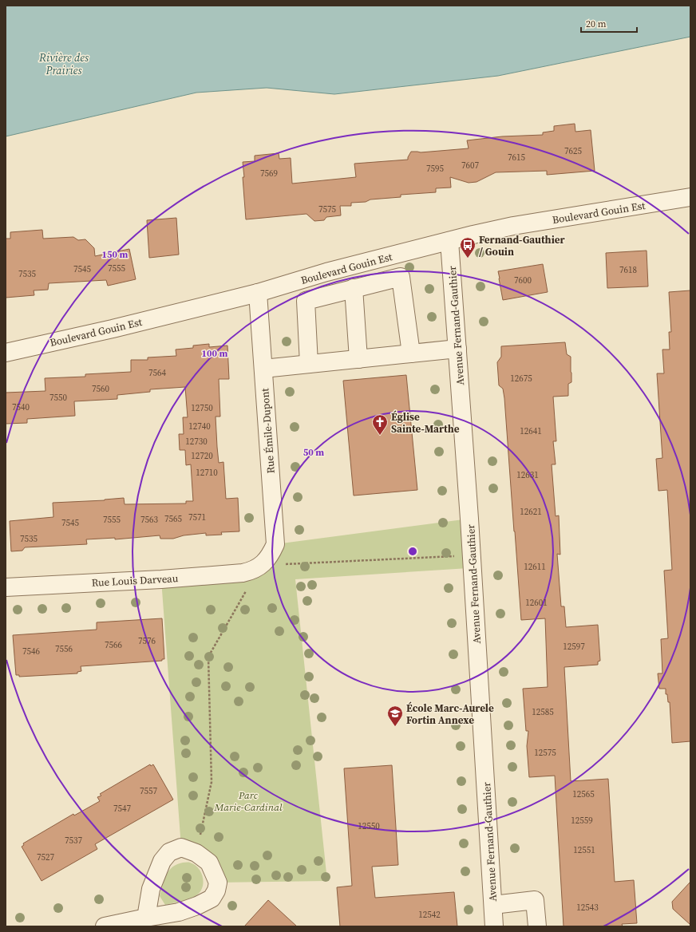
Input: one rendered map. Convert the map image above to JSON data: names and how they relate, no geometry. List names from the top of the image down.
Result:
{
  "streets": {
    "street": [
      "Boulevard Gouin Est",
      "Avenue Fernand-Gauthier",
      "Rue Émile-Dupont",
      "Rue Louis Darveau"
    ]
  },
  "crossings": [
    ["Boulevard Gouin Est", "Avenue Fernand-Gauthier"],
    ["Boulevard Gouin Est", "Rue Émile-Dupont"],
    ["Rue Émile-Dupont", "Rue Louis Darveau"]
  ],
  "water": ["Rivière des Prairies"],
  "parks": ["Parc Marie-Cardinal"],
  "places": {
    "bus stop": ["Fernand-Gauthier / Gouin"],
    "church": ["Église Sainte-Marthe"],
    "school or university": ["École Marc-Aurele Fortin Annexe"]
  },
  "house_numbers": [
    "7625",
    "7615",
    "7607",
    "7595",
    "7569",
    "7575",
    "7555",
    "7545",
    "7618",
    "7535",
    "7600",
    "7564",
    "12675",
    "7560",
    "7550",
    "7540",
    "12750",
    "12740",
    "12641",
    "12730",
    "12720",
    "12710",
    "12631",
    "12621",
    "7571",
    "7565",
    "7555",
    "7563",
    "7545",
    "7535",
    "12611",
    "12601",
    "7576",
    "7566",
    "12597",
    "7556",
    "7546",
    "12585",
    "12575",
    "7557",
    "12565",
    "7547",
    "12559",
    "12550",
    "7537",
    "12551",
    "7527",
    "12543",
    "12542"
  ],
  "scale_bar": "20 m",
  "rings": ["150 m", "100 m", "50 m"]
}
